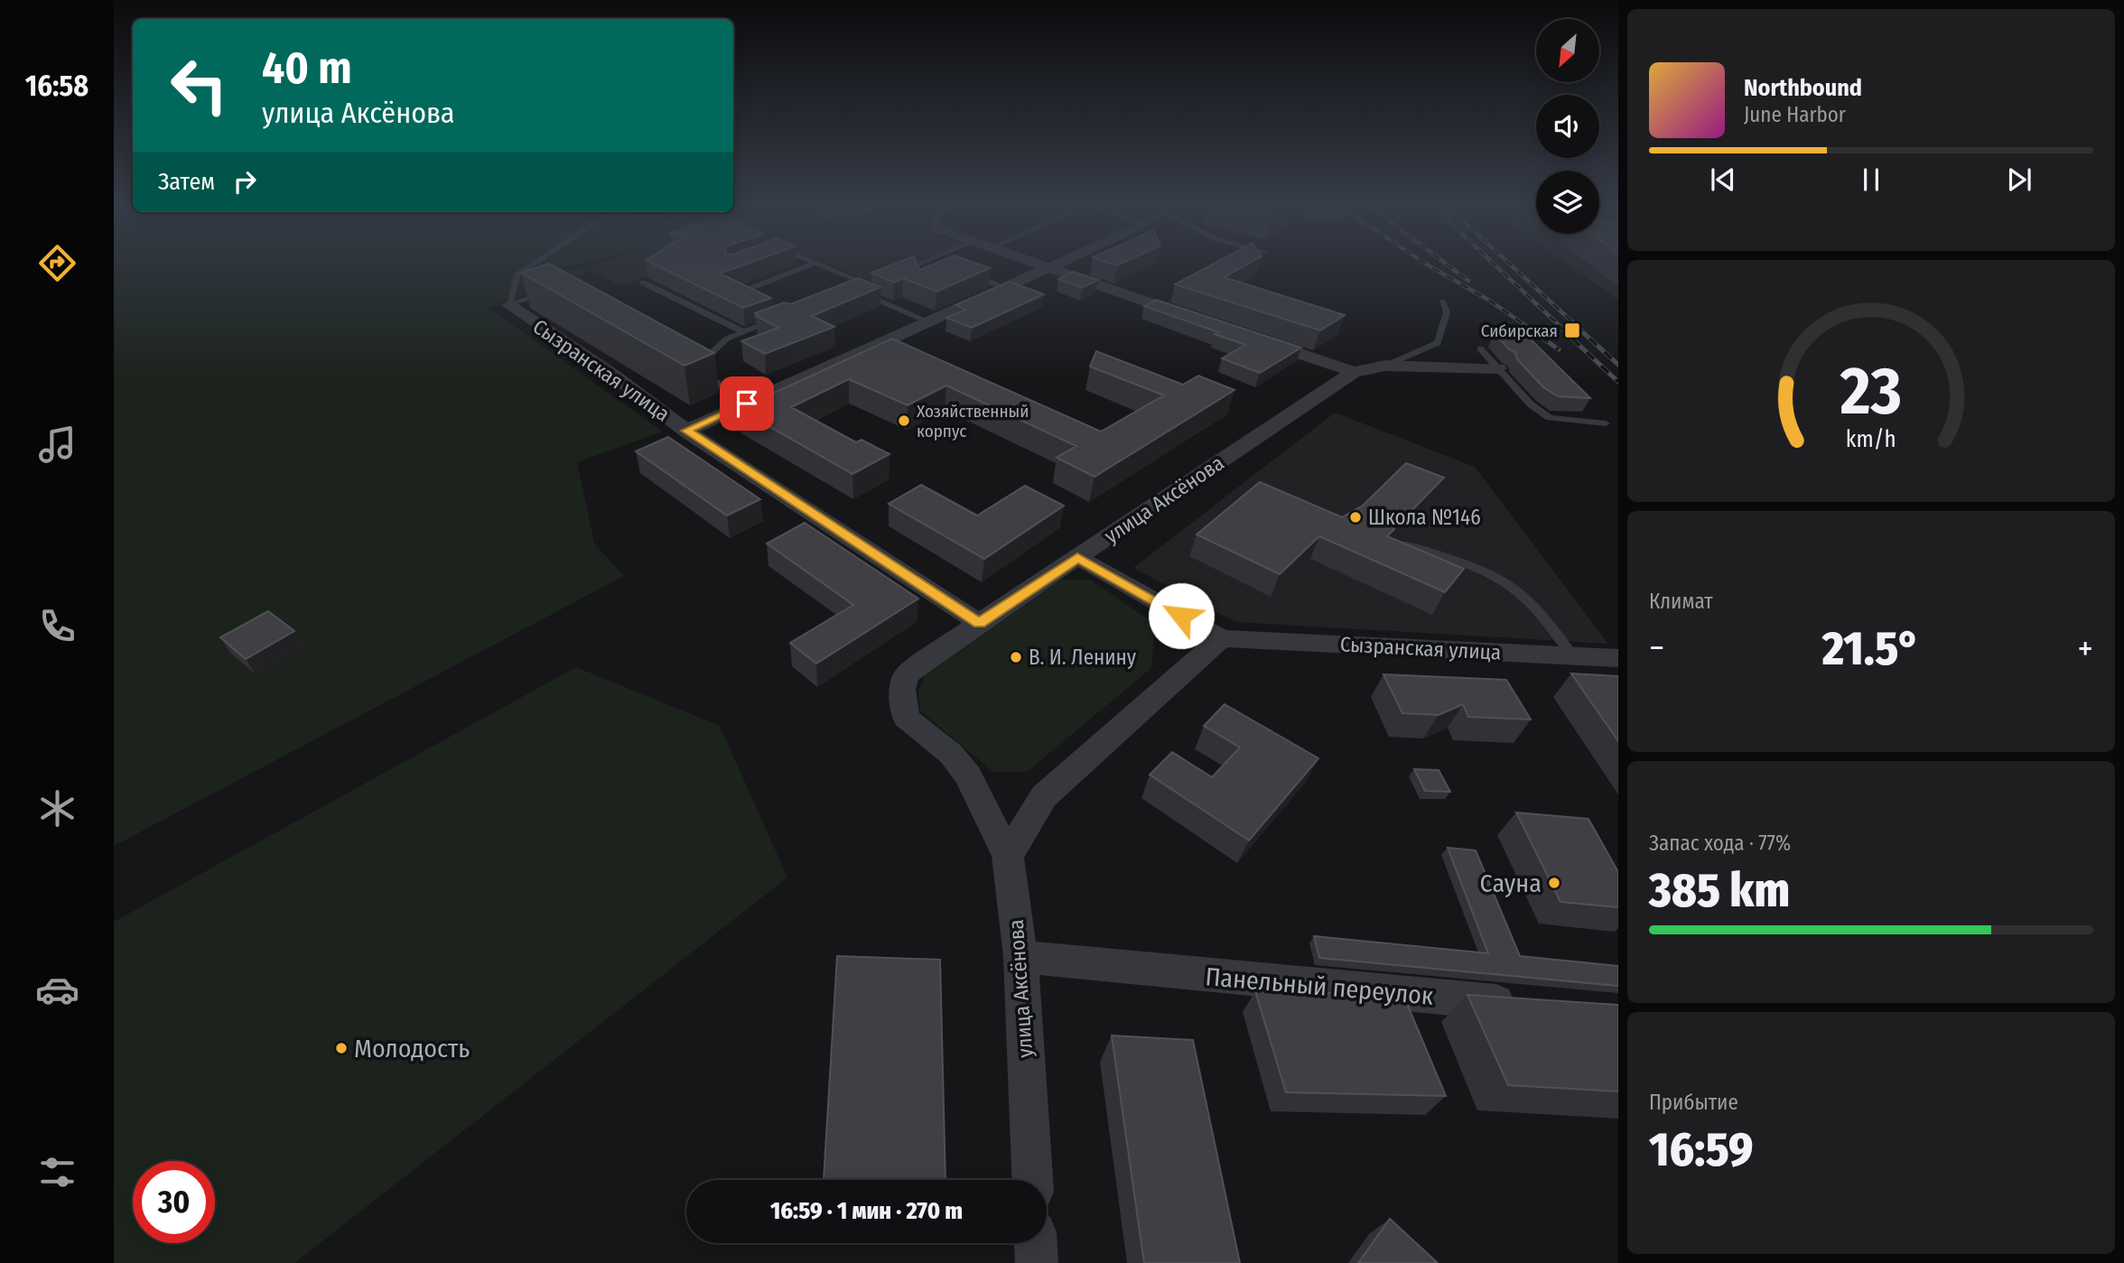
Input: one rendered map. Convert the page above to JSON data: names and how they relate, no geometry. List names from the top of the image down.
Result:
{
  "streets": {
    "street": ["Сызранская улица", "улица Аксёнова", "Панельный переулок"]
  },
  "crossings": [
    ["Сызранская улица", "улица Аксёнова"],
    ["улица Аксёнова", "Панельный переулок"]
  ],
  "places": {
    "transit": ["Сибирская"],
    "other": [
      "Хозяйственный корпус",
      "Школа №146",
      "В. И. Ленину",
      "Сауна",
      "Молодость"
    ]
  },
  "north": "bottom left",
  "page": {
    "tabs": "16:58",
    "turn": ["40 m", "улица Аксёнова"],
    "song": ["Northbound", "June Harbor"],
    "then": "Затем",
    "tile": [
      "Климат",
      ["Запас хода · 77%", "385 km"],
      ["Прибытие", "16:59"]
    ],
    "heat": ["−", "21.5°", "+"],
    "limit": "30",
    "trip": "16:59 · 1 мин · 270 m",
    "gauge": ["23", "km/h"]
  }
}
